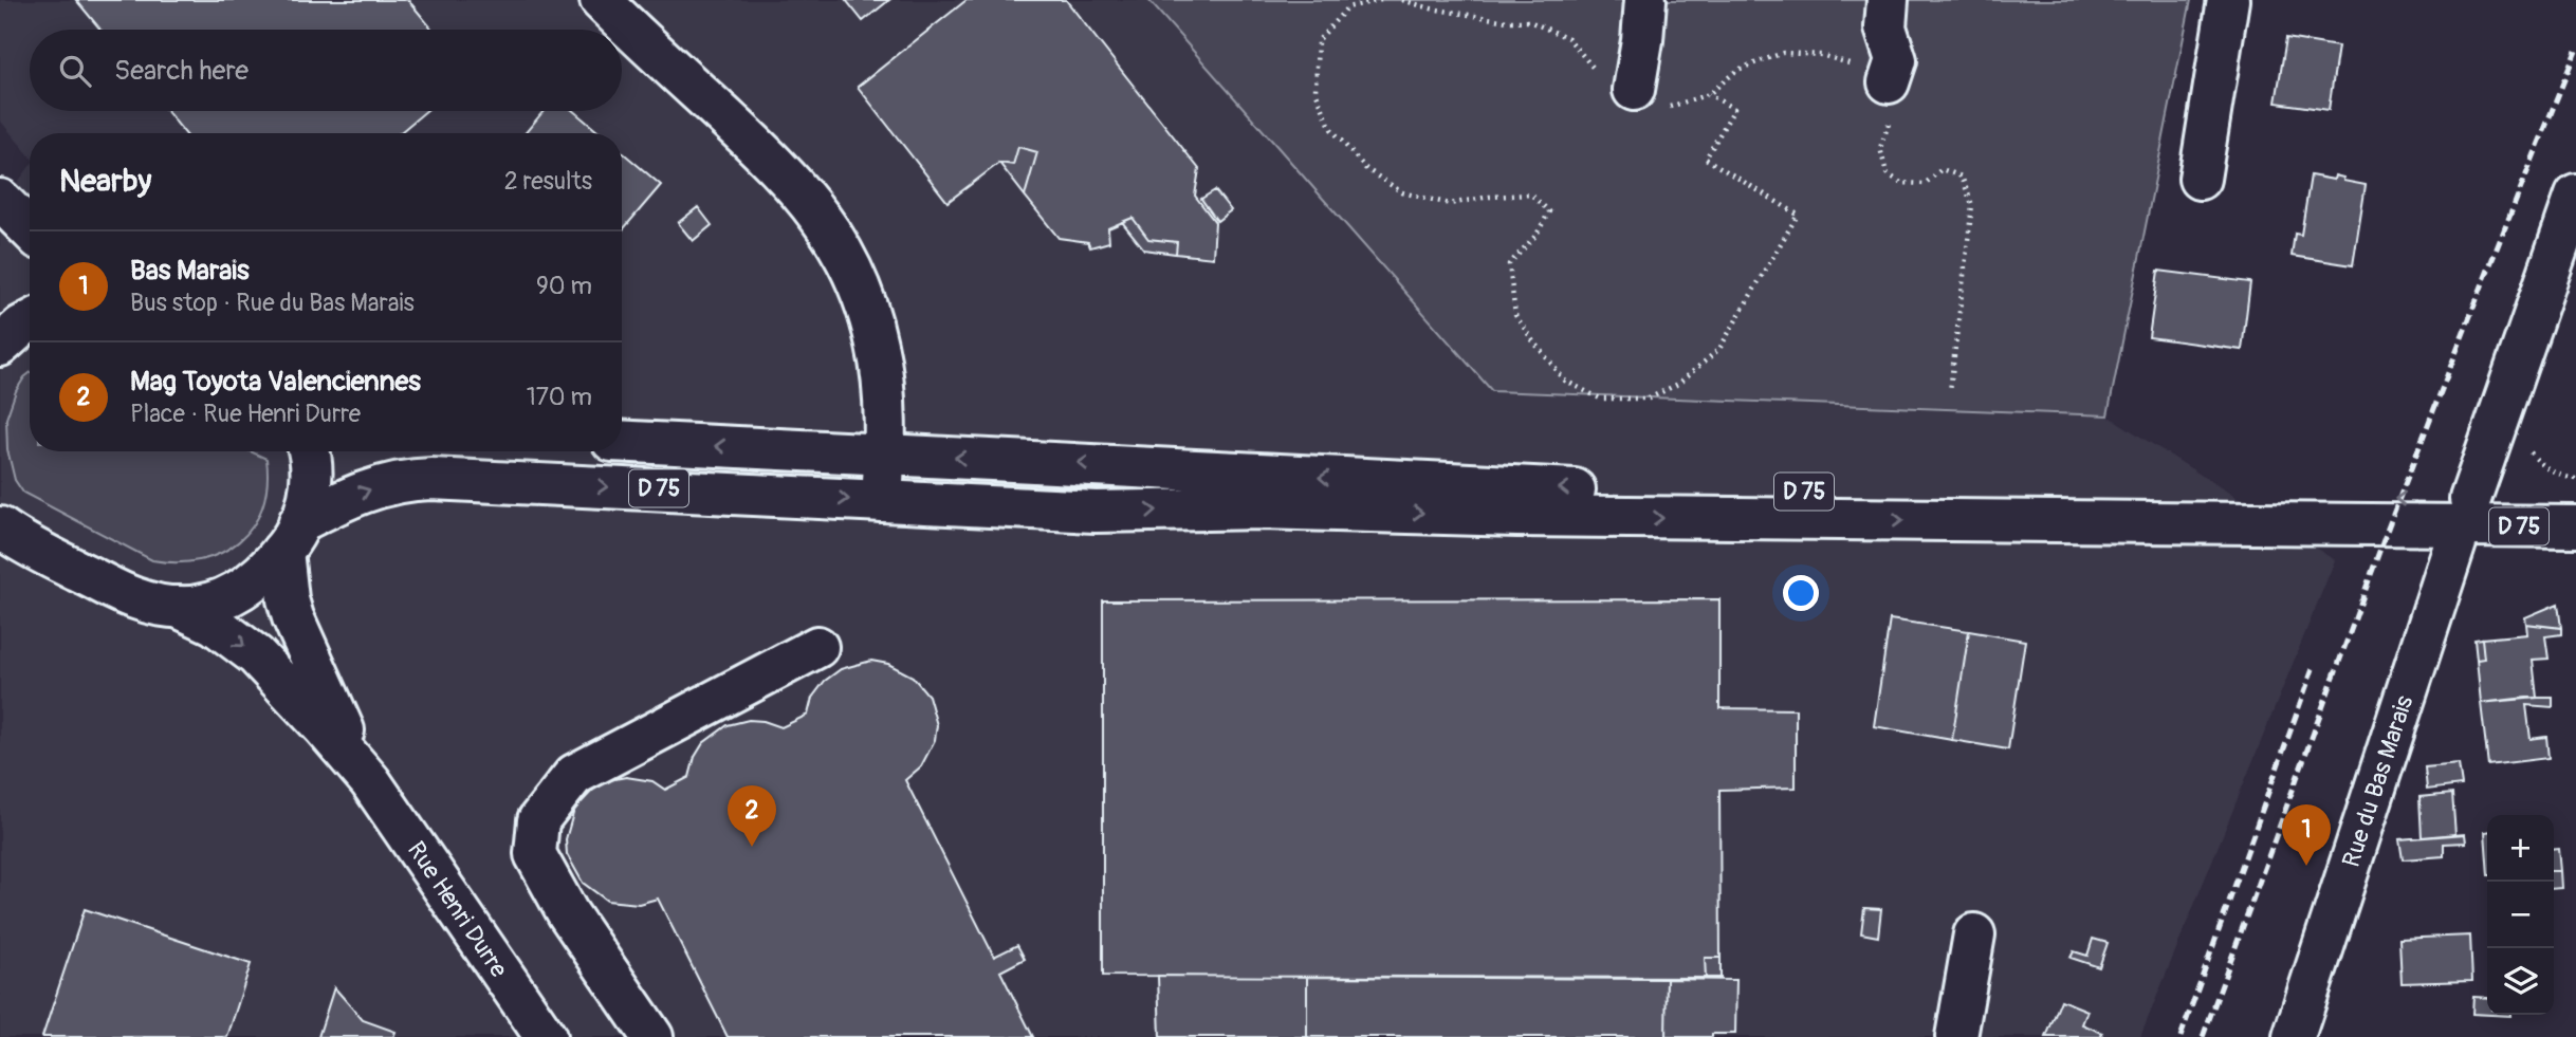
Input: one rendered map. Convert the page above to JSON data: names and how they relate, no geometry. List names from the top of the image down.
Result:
{
  "streets": {
    "main road": ["D 75", "Rue du Bas Marais", "Rue Henri Durre"]
  },
  "crossings": [
    ["D 75", "Rue du Bas Marais"],
    ["D 75", "Rue Henri Durre"]
  ],
  "page": {
    "search": "Search here",
    "heading": ["Nearby", "2 results"],
    "list": [
      {
        "mark": "1",
        "name": "Bas Marais",
        "note": "Bus stop · Rue du Bas Marais",
        "value": "90 m"
      },
      {
        "mark": "2",
        "name": "Mag Toyota Valenciennes",
        "note": "Place · Rue Henri Durre",
        "value": "170 m"
      }
    ],
    "pins": ["2", "1"],
    "map_buttons": ["+", "−"]
  }
}
